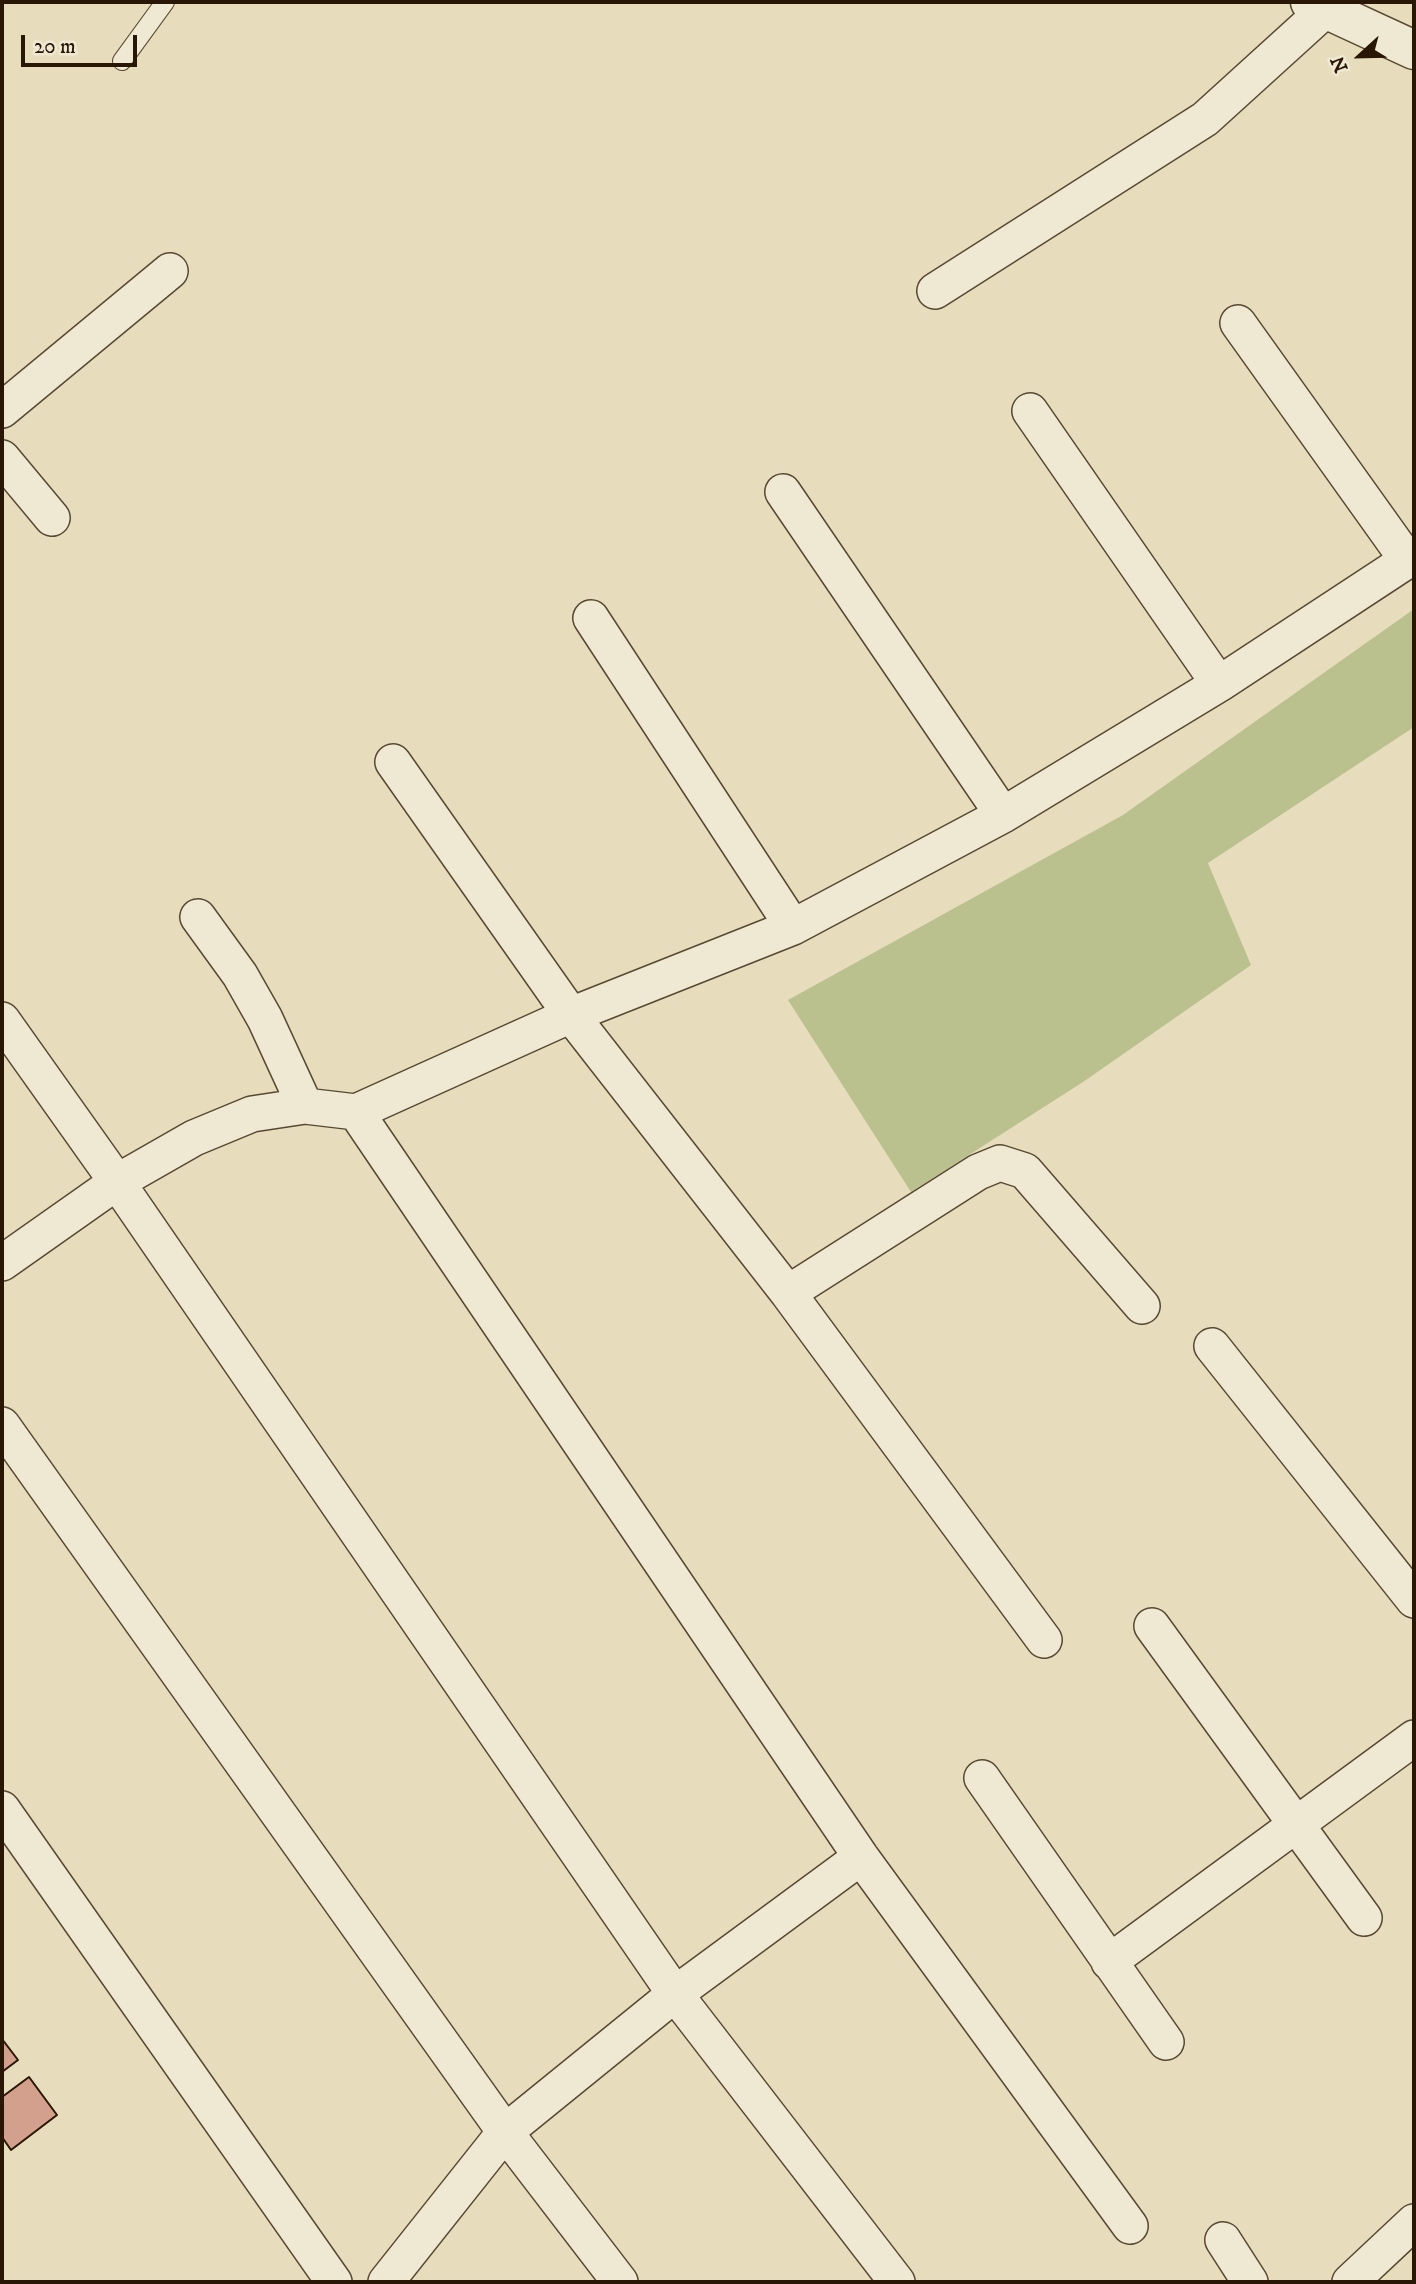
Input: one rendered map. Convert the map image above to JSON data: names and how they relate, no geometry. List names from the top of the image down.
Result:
{
  "scale_bar": "20 m",
  "north": "left"
}
